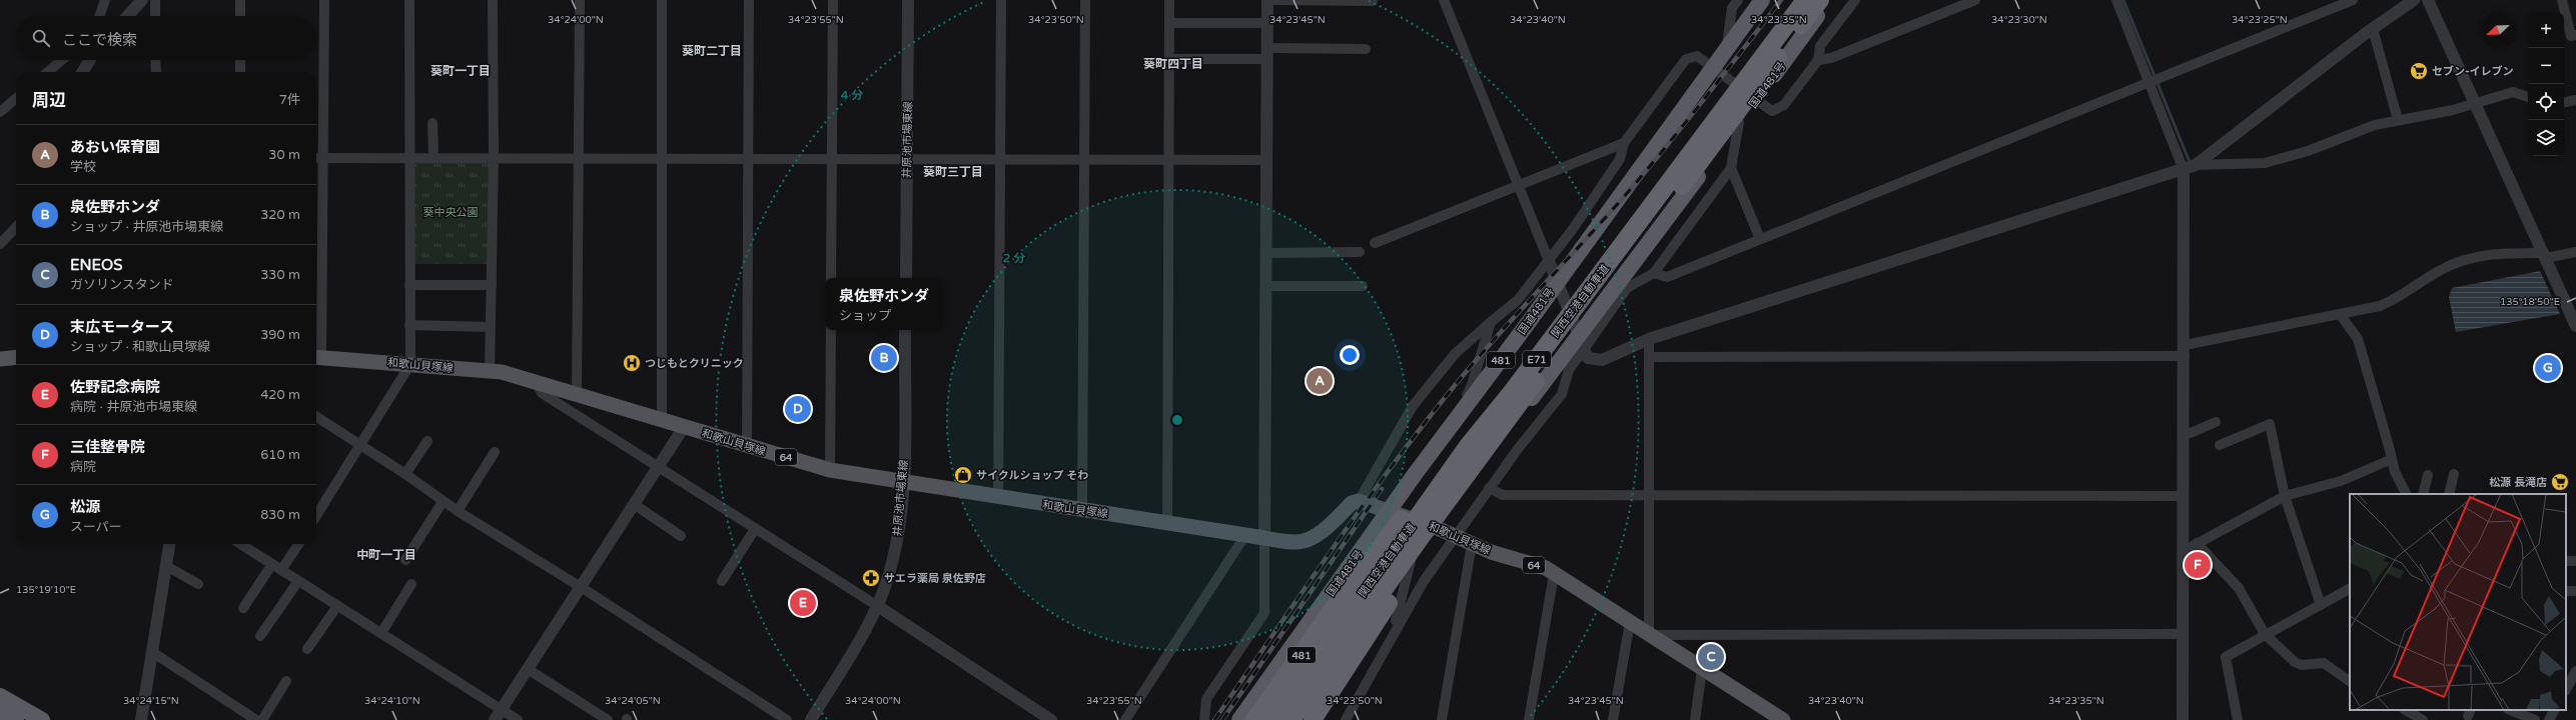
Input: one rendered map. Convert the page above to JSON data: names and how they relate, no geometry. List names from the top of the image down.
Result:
{
  "streets": {
    "highway": [
      "国道481号",
      "関西空港自動車道",
      "E71",
      "481"
    ],
    "main road": ["和歌山貝塚線", "64"],
    "street": ["井原池市場東線"]
  },
  "crossings": [
    ["国道481号", "481"],
    ["国道481号", "和歌山貝塚線"],
    ["井原池市場東線", "和歌山貝塚線"]
  ],
  "districts": [
    "葵町二丁目",
    "葵町四丁目",
    "葵町一丁目",
    "葵町三丁目",
    "中町一丁目"
  ],
  "parks": ["葵中央公園"],
  "places": {
    "supermarket": ["セブン-イレブン", "松源 長滝店"],
    "hospital": ["つじもとクリニック"],
    "shop": ["サイクルショップ そわ"],
    "pharmacy": ["サエラ薬局 泉佐野店"]
  },
  "north": "bottom left",
  "page": {
    "map_buttons": ["+", "−"],
    "search": "ここで検索",
    "heading": ["周辺", "7件"],
    "list": [
      {
        "mark": "A",
        "name": "あおい保育園",
        "note": "学校",
        "value": "30 m"
      },
      {
        "mark": "B",
        "name": "泉佐野ホンダ",
        "note": "ショップ · 井原池市場東線",
        "value": "320 m"
      },
      {
        "mark": "C",
        "name": "ENEOS",
        "note": "ガソリンスタンド",
        "value": "330 m"
      },
      {
        "mark": "D",
        "name": "末広モータース",
        "note": "ショップ · 和歌山貝塚線",
        "value": "390 m"
      },
      {
        "mark": "E",
        "name": "佐野記念病院",
        "note": "病院 · 井原池市場東線",
        "value": "420 m"
      },
      {
        "mark": "F",
        "name": "三佳整骨院",
        "note": "病院",
        "value": "610 m"
      },
      {
        "mark": "G",
        "name": "松源",
        "note": "スーパー",
        "value": "830 m"
      }
    ],
    "popup": ["泉佐野ホンダ", "ショップ"],
    "pins": [
      "B",
      "G",
      "A",
      "D",
      "F",
      "E",
      "C"
    ]
  },
  "coordinates": [
    "34°24'00\"N",
    "34°23'55\"N",
    "34°23'50\"N",
    "34°23'45\"N",
    "34°23'40\"N",
    "34°23'35\"N",
    "34°23'30\"N",
    "34°23'25\"N",
    "135°18'50\"E",
    "135°19'10\"E",
    "34°24'15\"N",
    "34°24'10\"N",
    "34°24'05\"N"
  ],
  "rings": ["4 分", "2 分"]
}
